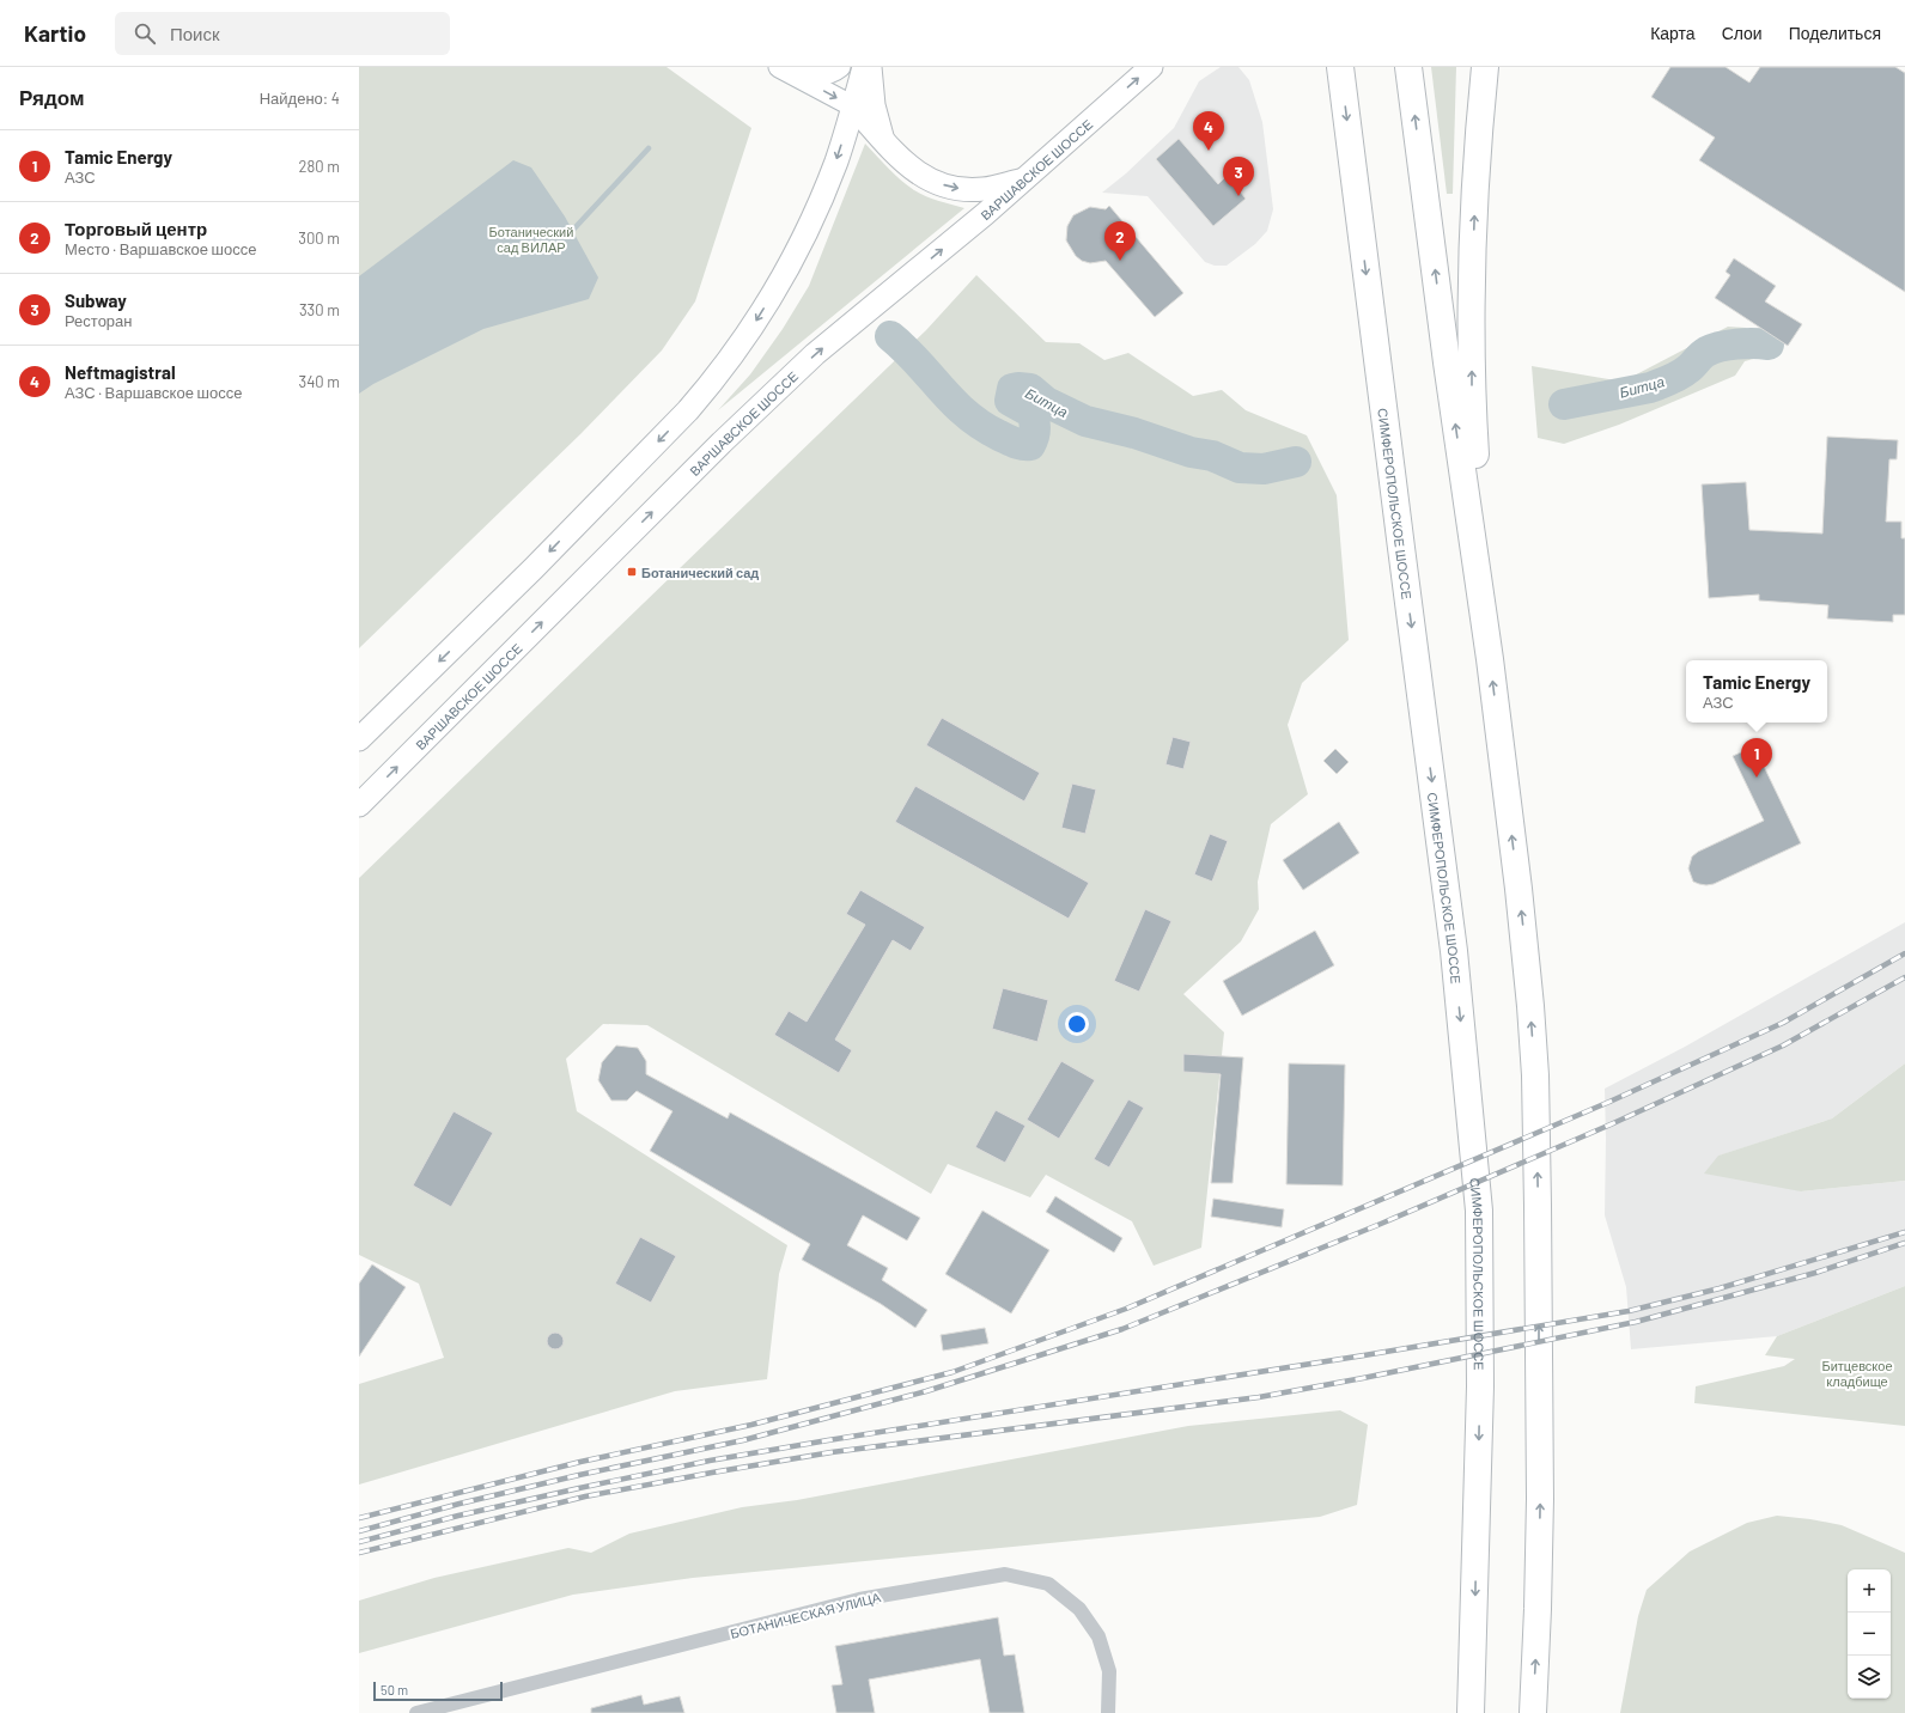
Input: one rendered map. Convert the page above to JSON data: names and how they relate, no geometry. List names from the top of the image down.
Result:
{
  "streets": {
    "highway": ["СИМФЕРОПОЛЬСКОЕ ШОССЕ"],
    "main road": ["ВАРШАВСКОЕ ШОССЕ"],
    "street": ["БОТАНИЧЕСКАЯ УЛИЦА"]
  },
  "water": ["Битца"],
  "parks": ["Ботанический сад ВИЛАР", "Битцевское кладбище"],
  "places": {
    "transit": ["Ботанический сад"]
  },
  "scale_bar": "50 m",
  "page": {
    "header": "Kartio",
    "search": "Поиск",
    "nav": ["Карта", "Слои", "Поделиться"],
    "heading": ["Рядом", "Найдено: 4"],
    "pins": [
      "4",
      "3",
      "2",
      "1"
    ],
    "list": [
      {
        "mark": "1",
        "name": "Tamic Energy",
        "note": "АЗС",
        "value": "280 m"
      },
      {
        "mark": "2",
        "name": "Торговый центр",
        "note": "Место · Варшавское шоссе",
        "value": "300 m"
      },
      {
        "mark": "3",
        "name": "Subway",
        "note": "Ресторан",
        "value": "330 m"
      },
      {
        "mark": "4",
        "name": "Neftmagistral",
        "note": "АЗС · Варшавское шоссе",
        "value": "340 m"
      }
    ],
    "popup": ["Tamic Energy", "АЗС"],
    "map_buttons": ["+", "−"],
    "scale": "50 m"
  }
}
